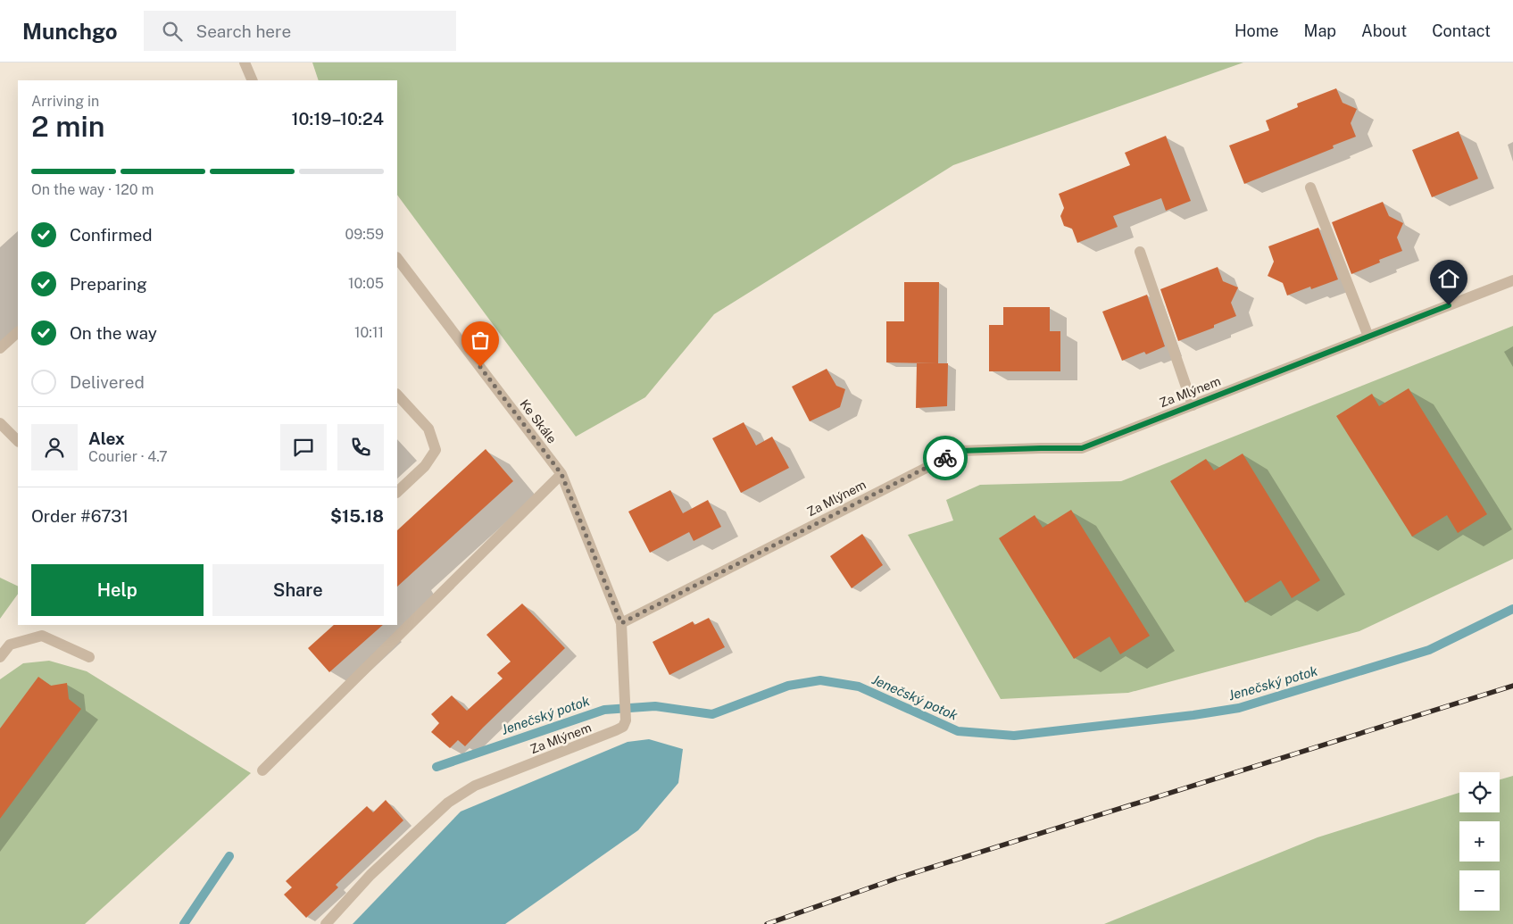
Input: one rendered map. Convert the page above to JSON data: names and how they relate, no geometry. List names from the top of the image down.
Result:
{
  "streets": {
    "street": ["Za Mlýnem", "Ke Skále"]
  },
  "crossings": [
    ["Za Mlýnem", "Ke Skále"]
  ],
  "water": ["Jenečský potok"],
  "page": {
    "header": "Munchgo",
    "search": "Search here",
    "nav": [
      "Home",
      "Map",
      "About",
      "Contact"
    ],
    "heading": ["2 min", "Arriving in", "10:19–10:24"],
    "panel": [
      "Alex",
      "Courier · 4.7",
      "Order #6731",
      "$15.18"
    ],
    "bar": "On the way · 120 m",
    "list": [
      ["Confirmed", "09:59"],
      ["Preparing", "10:05"],
      ["On the way", "10:11"],
      "Delivered"
    ],
    "buttons": ["Help", "Share"],
    "map_buttons": ["+", "−"]
  }
}
